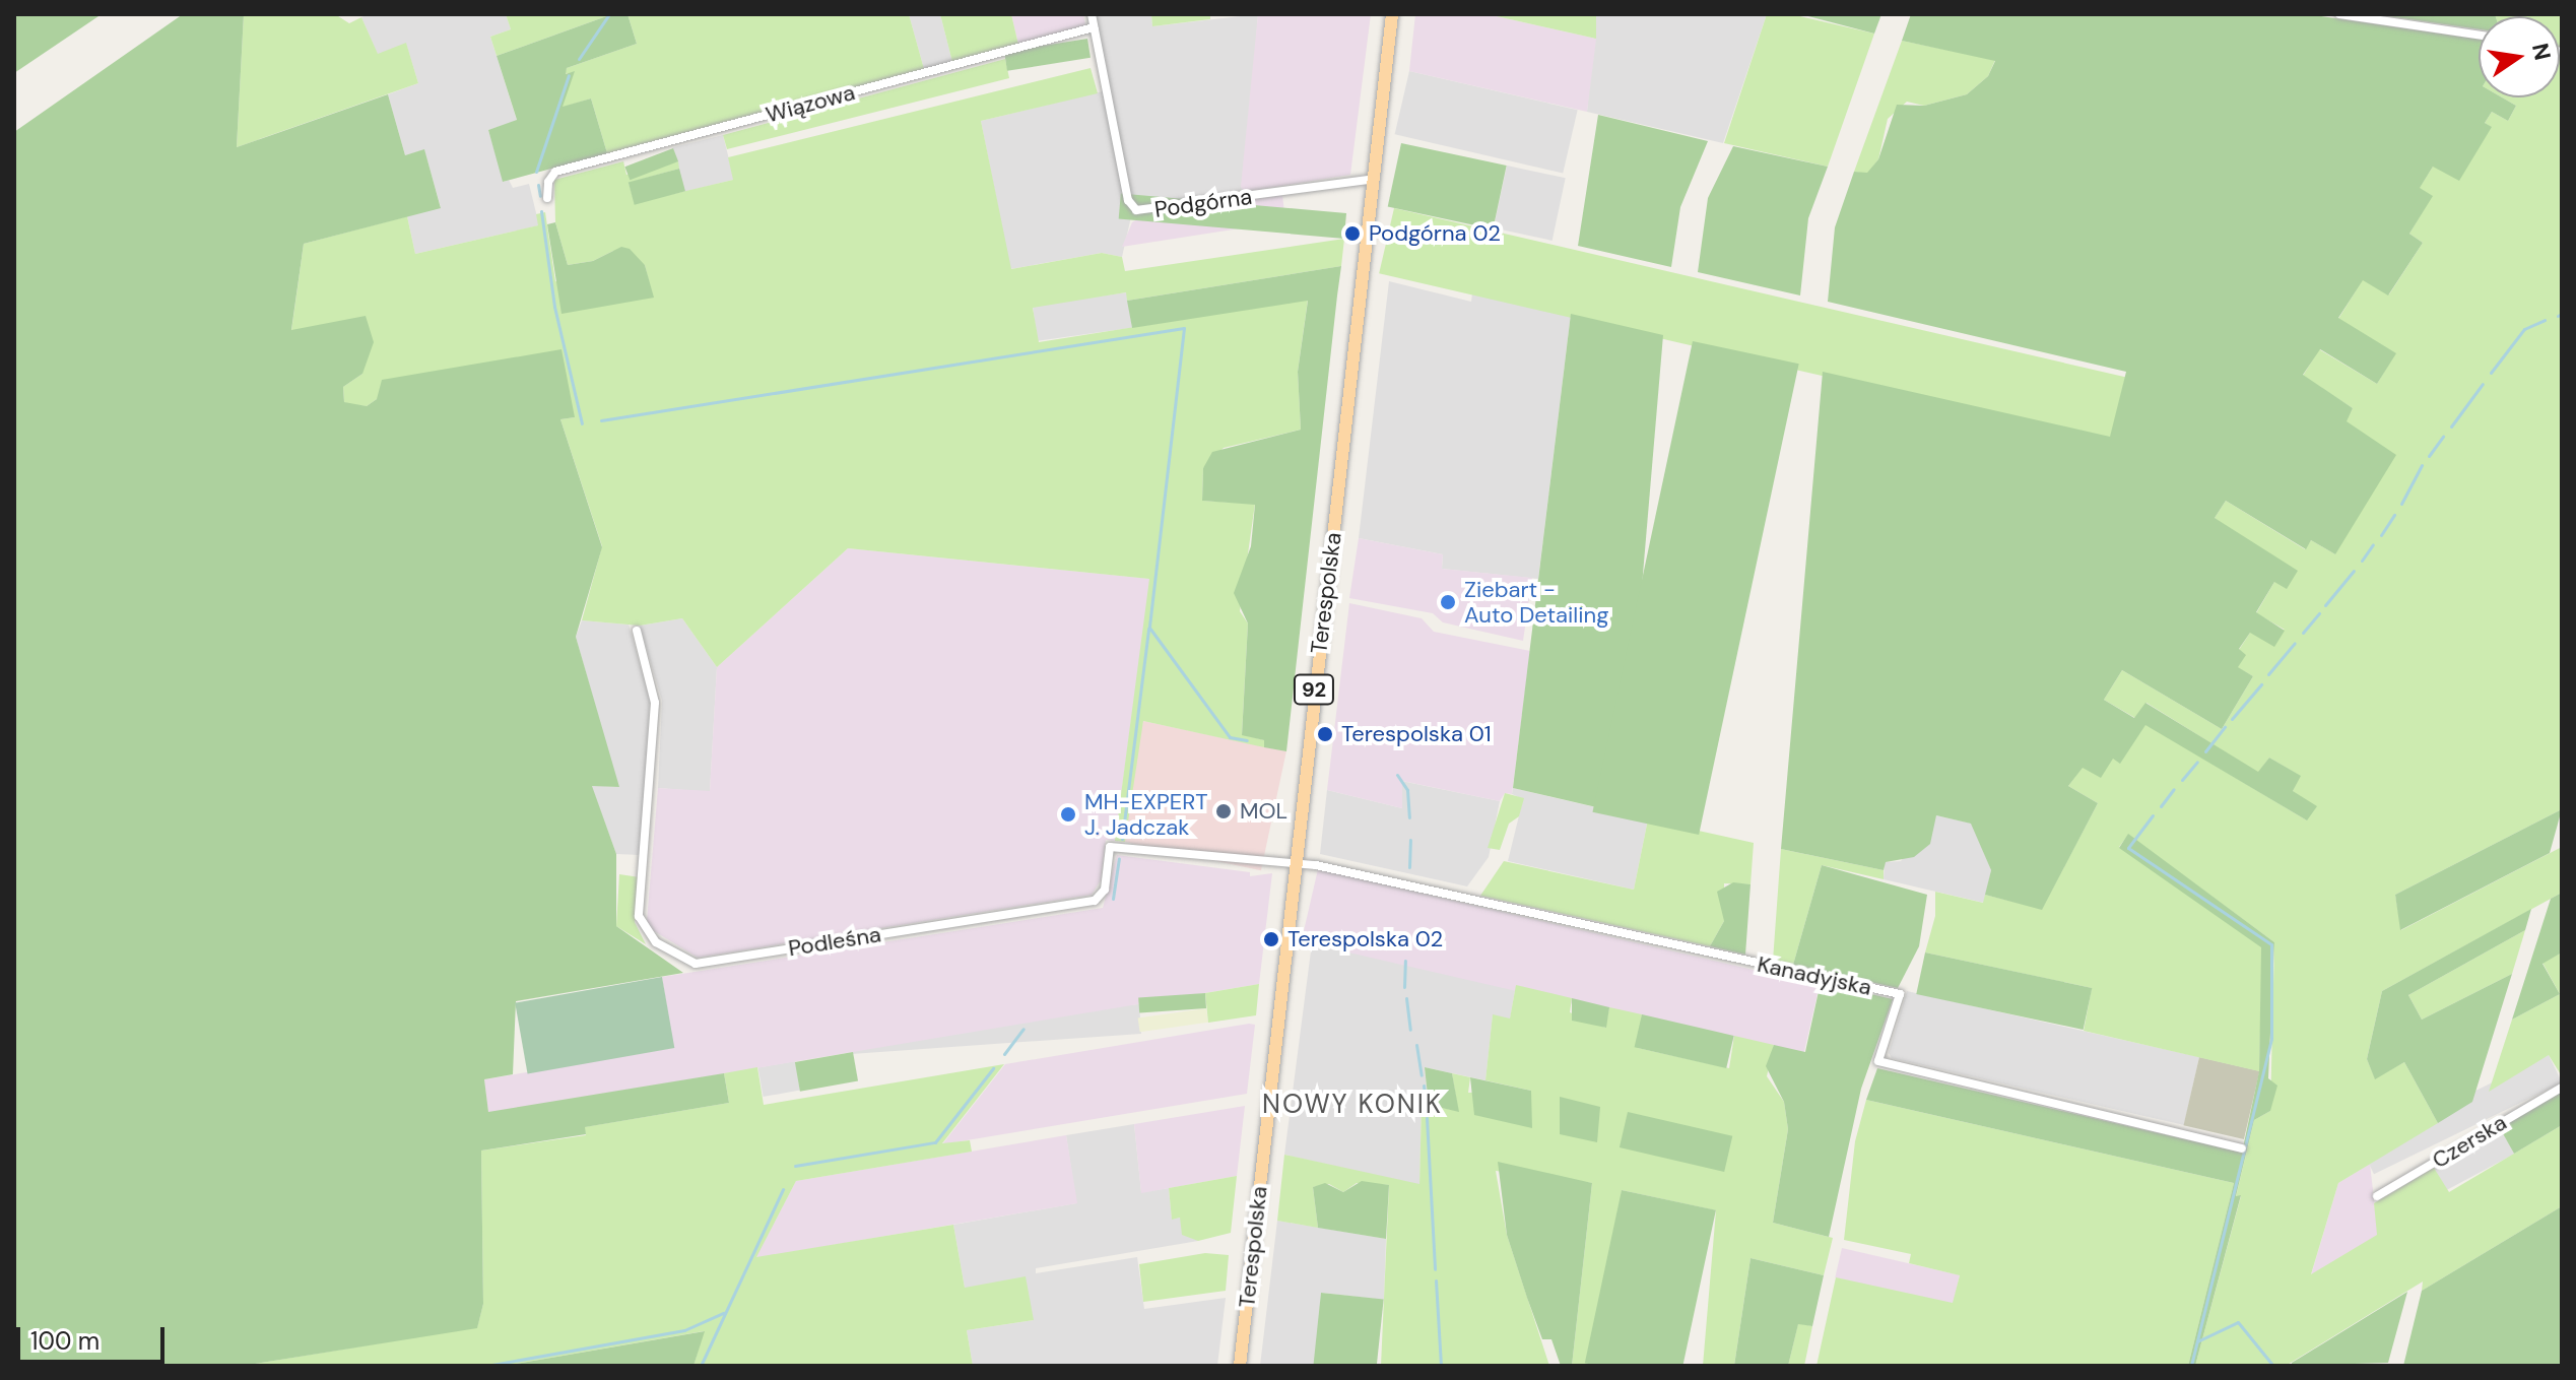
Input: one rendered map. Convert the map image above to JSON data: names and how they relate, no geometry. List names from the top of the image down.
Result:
{
  "streets": {
    "main road": ["Terespolska", "92"],
    "street": [
      "Wiązowa",
      "Podgórna",
      "Podleśna",
      "Kanadyjska",
      "Czerska"
    ]
  },
  "crossings": [
    ["Wiązowa", "Podgórna"],
    ["Podgórna", "Terespolska"],
    ["Terespolska", "Podleśna"],
    ["Terespolska", "Kanadyjska"],
    ["Podleśna", "Kanadyjska"]
  ],
  "districts": ["NOWY KONIK"],
  "places": [
    "Podgórna 02",
    "Ziebart - Auto Detailing",
    "Terespolska 01",
    "MOL",
    "MH-EXPERT J. Jadczak",
    "Terespolska 02"
  ],
  "scale_bar": "100 m",
  "north": "right"
}
